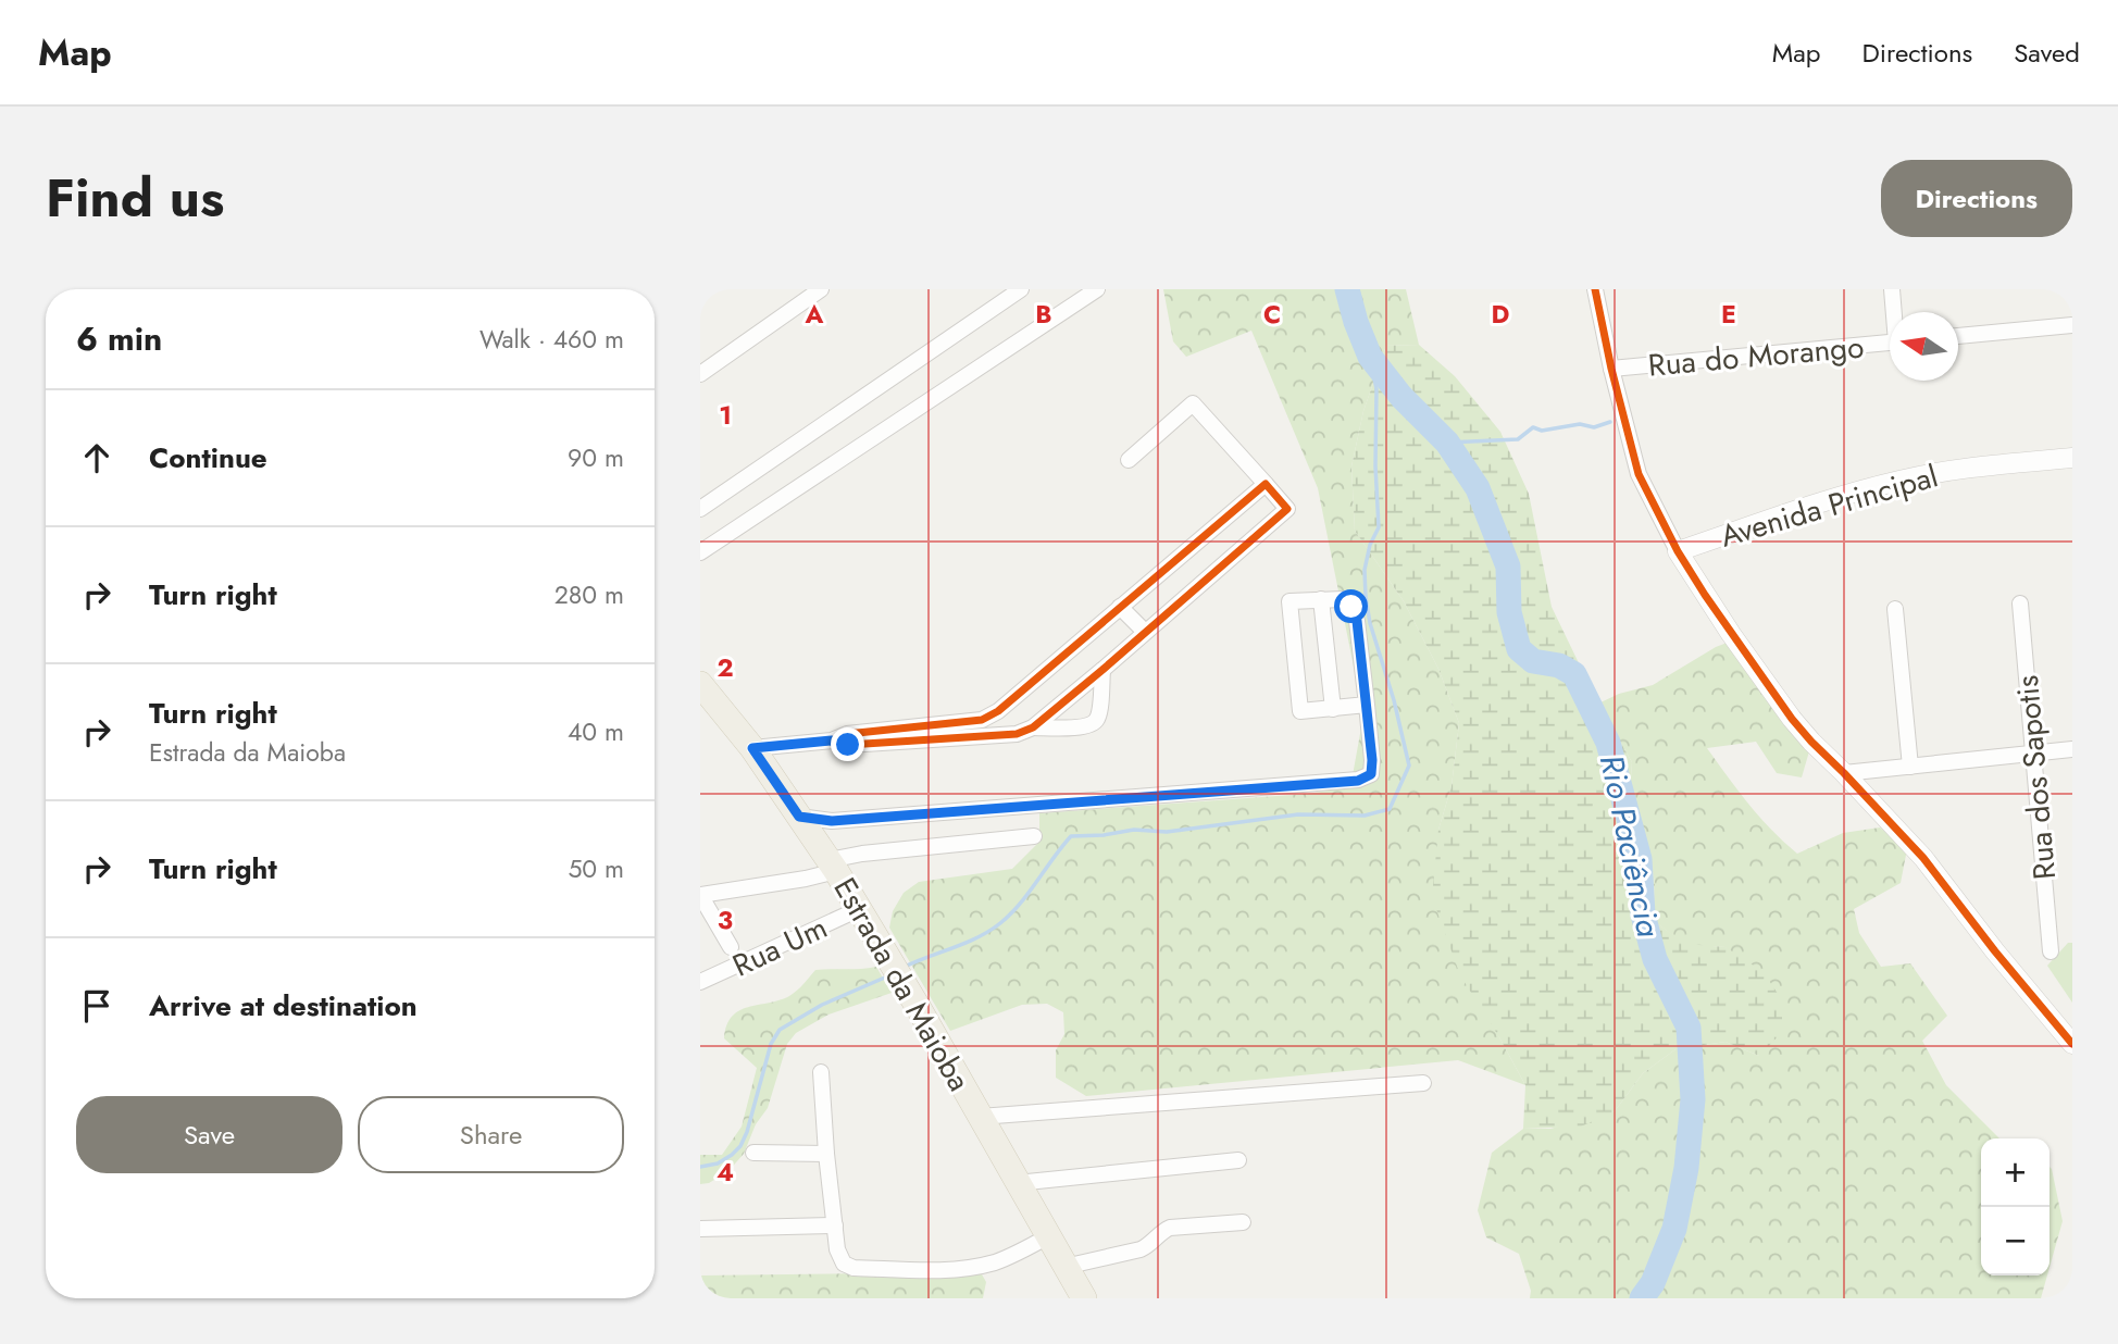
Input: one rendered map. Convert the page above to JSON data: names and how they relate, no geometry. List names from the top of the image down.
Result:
{
  "streets": {
    "main road": ["Estrada da Maioba"],
    "street": [
      "Rua do Morango",
      "Avenida Principal",
      "Rua dos Sapotis",
      "Rua Um"
    ]
  },
  "crossings": [
    ["Rua Um", "Estrada da Maioba"]
  ],
  "water": ["Rio Paciência"],
  "north": "left",
  "page": {
    "header": "Map",
    "nav": ["Map", "Directions", "Saved"],
    "title": "Find us",
    "buttons": [
      "Directions",
      ["Save", "Share"]
    ],
    "heading": ["6 min", "Walk · 460 m"],
    "list": [
      ["Continue", "90 m"],
      ["Turn right", "280 m"],
      ["Turn right", "Estrada da Maioba", "40 m"],
      ["Turn right", "50 m"],
      "Arrive at destination"
    ],
    "map_buttons": ["+", "−"]
  },
  "grid": {
    "columns": [
      "A",
      "B",
      "C",
      "D",
      "E"
    ],
    "rows": [
      "1",
      "2",
      "3",
      "4"
    ]
  }
}
